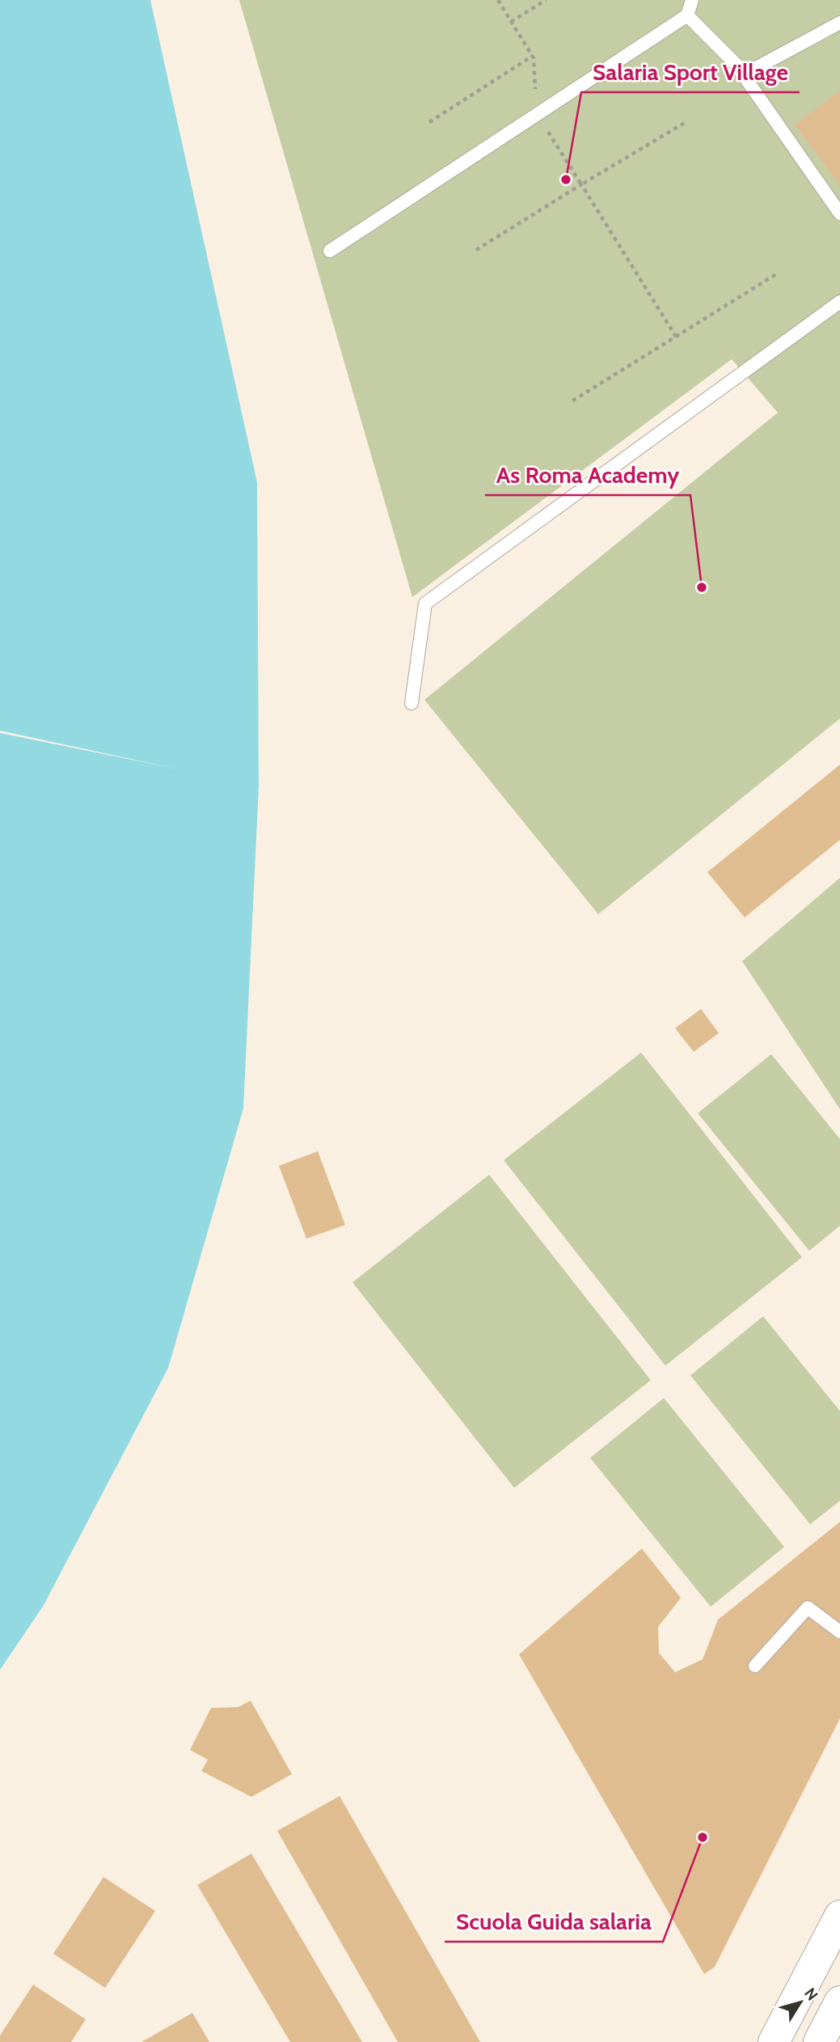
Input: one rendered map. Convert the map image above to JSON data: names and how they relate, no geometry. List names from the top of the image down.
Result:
{
  "places": ["Salaria Sport Village", "As Roma Academy", "Scuola Guida salaria"],
  "north": "top right"
}
